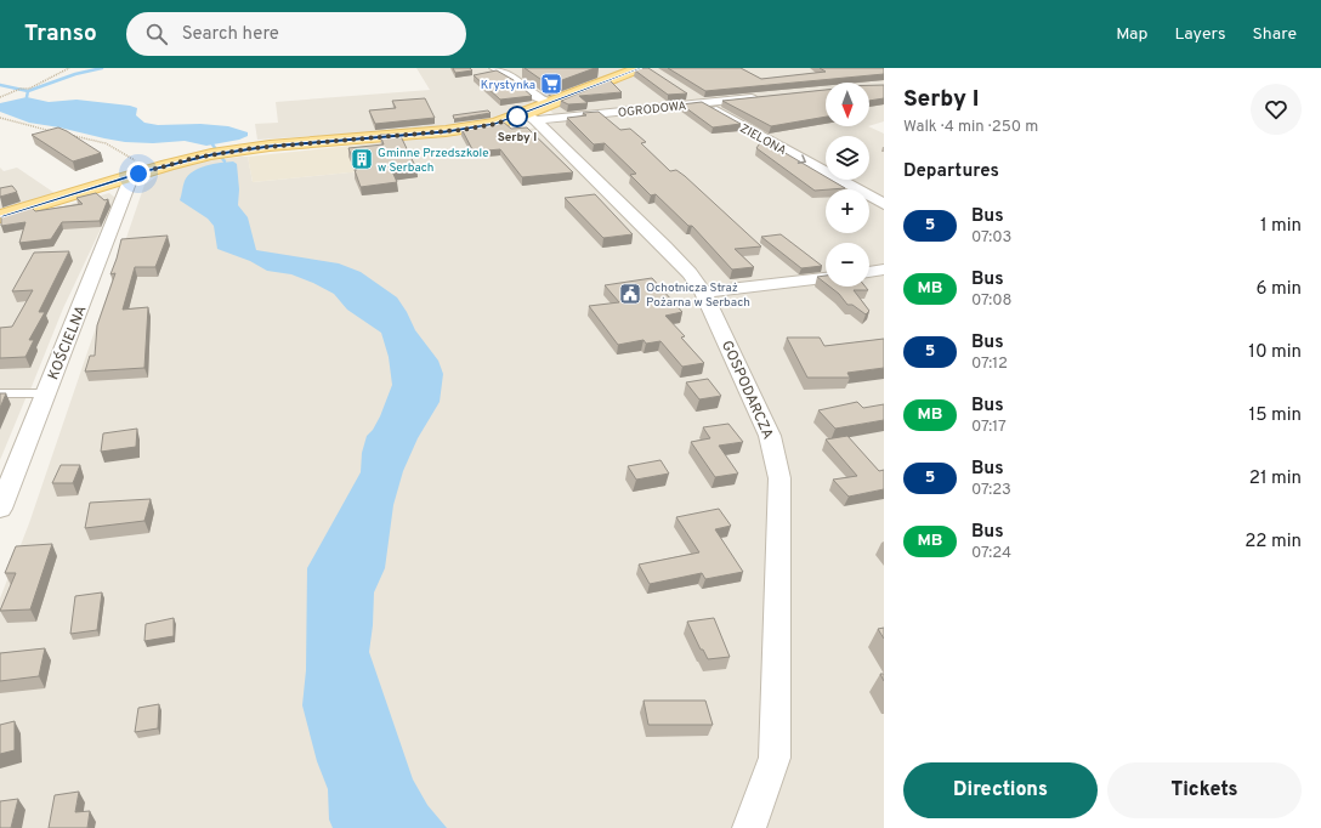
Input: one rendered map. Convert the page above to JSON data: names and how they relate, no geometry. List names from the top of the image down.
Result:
{
  "streets": {
    "street": [
      "OGRODOWA",
      "ZIELONA",
      "KOŚCIELNA",
      "GOSPODARCZA"
    ]
  },
  "crossings": [
    ["OGRODOWA", "ZIELONA"],
    ["OGRODOWA", "GOSPODARCZA"]
  ],
  "one_way": ["ZIELONA"],
  "places": {
    "supermarket": ["Krystynka"],
    "other": ["Serby I"],
    "building": ["Gminne Przedszkole w Serbach"],
    "public building": ["Ochotnicza Straż Pożarna w Serbach"]
  },
  "lines": ["bus line 5"],
  "north": "bottom",
  "page": {
    "header": "Transo",
    "search": "Search here",
    "nav": ["Map", "Layers", "Share"],
    "heading": [
      ["Serby I", "Walk · 4 min · 250 m"],
      "Departures"
    ],
    "map_buttons": ["+", "−"],
    "list": [
      {
        "mark": "5",
        "name": "Bus",
        "note": "07:03",
        "value": "1 min"
      },
      {
        "mark": "MB",
        "name": "Bus",
        "note": "07:08",
        "value": "6 min"
      },
      {
        "mark": "5",
        "name": "Bus",
        "note": "07:12",
        "value": "10 min"
      },
      {
        "mark": "MB",
        "name": "Bus",
        "note": "07:17",
        "value": "15 min"
      },
      {
        "mark": "5",
        "name": "Bus",
        "note": "07:23",
        "value": "21 min"
      },
      {
        "mark": "MB",
        "name": "Bus",
        "note": "07:24",
        "value": "22 min"
      }
    ],
    "buttons": ["Directions", "Tickets"]
  }
}
